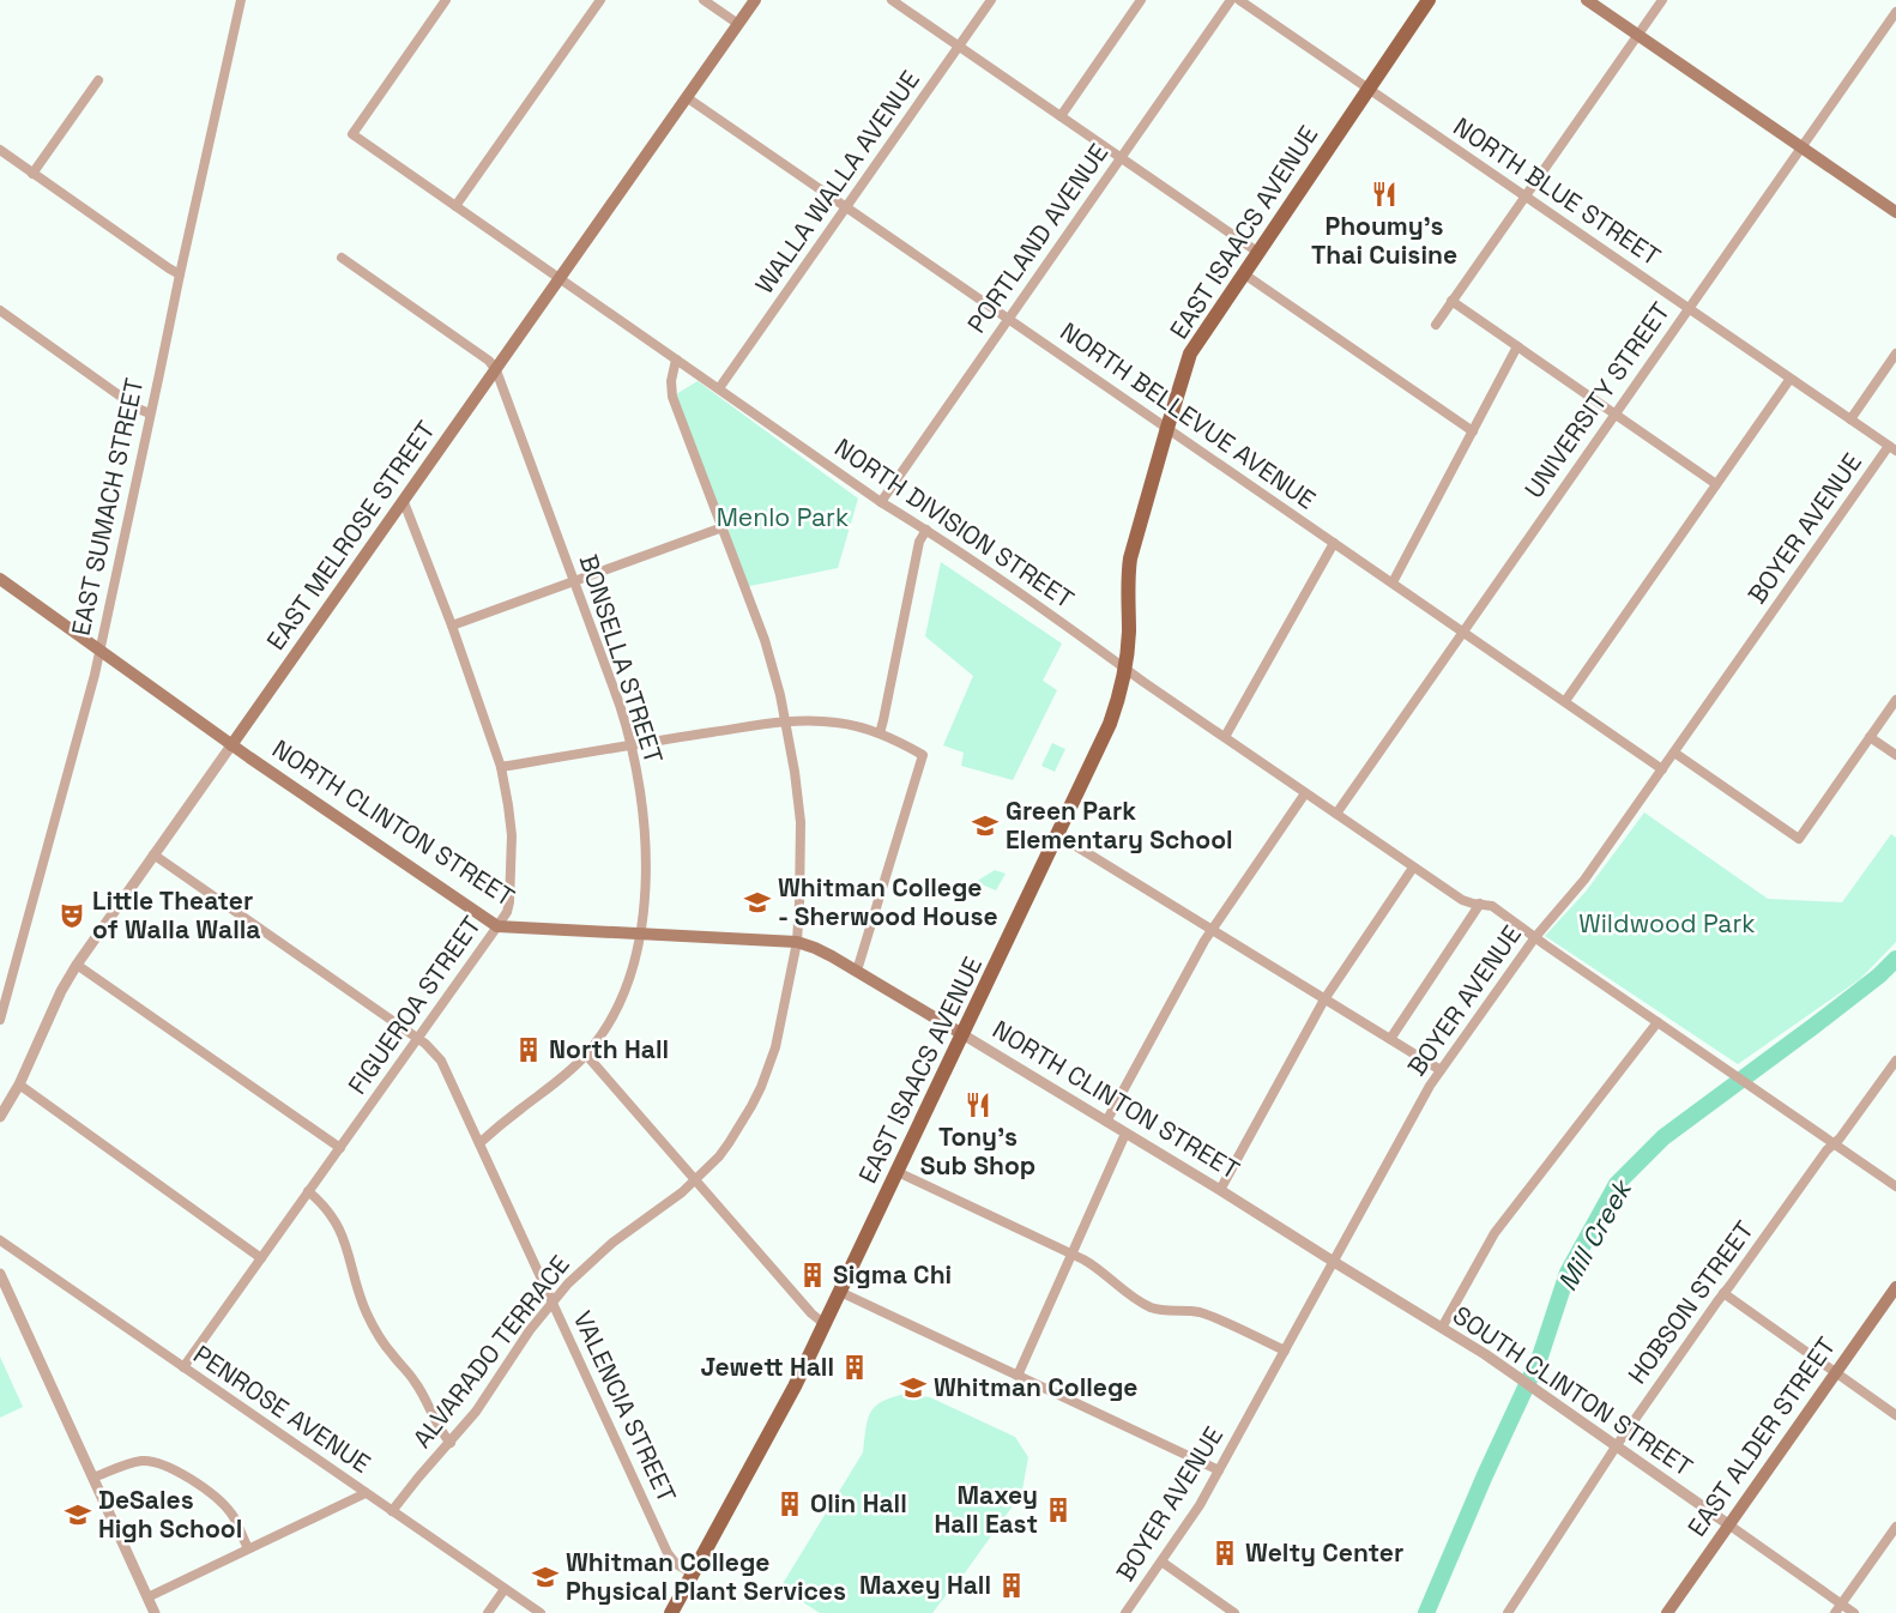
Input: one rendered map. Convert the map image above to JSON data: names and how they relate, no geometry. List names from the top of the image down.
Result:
{
  "streets": {
    "main road": [
      "EAST ISAACS AVENUE",
      "EAST MELROSE STREET",
      "NORTH CLINTON STREET",
      "EAST ALDER STREET"
    ],
    "street": [
      "WALLA WALLA AVENUE",
      "NORTH BLUE STREET",
      "PORTLAND AVENUE",
      "UNIVERSITY STREET",
      "NORTH BELLEVUE AVENUE",
      "EAST SUMACH STREET",
      "NORTH DIVISION STREET",
      "BOYER AVENUE",
      "BONSELLA STREET",
      "FIGUEROA STREET",
      "HOBSON STREET",
      "ALVARADO TERRACE",
      "SOUTH CLINTON STREET",
      "VALENCIA STREET",
      "PENROSE AVENUE"
    ]
  },
  "crossings": [
    ["WALLA WALLA AVENUE", "NORTH BELLEVUE AVENUE"],
    ["WALLA WALLA AVENUE", "NORTH DIVISION STREET"],
    ["NORTH BLUE STREET", "EAST ISAACS AVENUE"],
    ["NORTH BLUE STREET", "UNIVERSITY STREET"],
    ["NORTH BLUE STREET", "BOYER AVENUE"],
    ["EAST ISAACS AVENUE", "NORTH BELLEVUE AVENUE"],
    ["EAST ISAACS AVENUE", "NORTH DIVISION STREET"],
    ["EAST ISAACS AVENUE", "NORTH CLINTON STREET"],
    ["EAST ISAACS AVENUE", "VALENCIA STREET"],
    ["PORTLAND AVENUE", "NORTH BELLEVUE AVENUE"],
    ["PORTLAND AVENUE", "NORTH DIVISION STREET"],
    ["UNIVERSITY STREET", "NORTH BELLEVUE AVENUE"],
    ["UNIVERSITY STREET", "NORTH DIVISION STREET"],
    ["NORTH BELLEVUE AVENUE", "BOYER AVENUE"],
    ["NORTH BELLEVUE AVENUE", "EAST MELROSE STREET"],
    ["EAST SUMACH STREET", "NORTH CLINTON STREET"],
    ["NORTH DIVISION STREET", "BOYER AVENUE"],
    ["NORTH DIVISION STREET", "EAST MELROSE STREET"],
    ["NORTH DIVISION STREET", "HOBSON STREET"],
    ["NORTH DIVISION STREET", "ALVARADO TERRACE"],
    ["BOYER AVENUE", "NORTH CLINTON STREET"],
    ["BOYER AVENUE", "SOUTH CLINTON STREET"],
    ["EAST MELROSE STREET", "BONSELLA STREET"],
    ["EAST MELROSE STREET", "NORTH CLINTON STREET"],
    ["EAST MELROSE STREET", "FIGUEROA STREET"],
    ["EAST MELROSE STREET", "VALENCIA STREET"],
    ["BONSELLA STREET", "NORTH CLINTON STREET"],
    ["BONSELLA STREET", "VALENCIA STREET"],
    ["NORTH CLINTON STREET", "FIGUEROA STREET"],
    ["NORTH CLINTON STREET", "ALVARADO TERRACE"],
    ["NORTH CLINTON STREET", "SOUTH CLINTON STREET"],
    ["FIGUEROA STREET", "VALENCIA STREET"],
    ["FIGUEROA STREET", "PENROSE AVENUE"],
    ["HOBSON STREET", "SOUTH CLINTON STREET"],
    ["ALVARADO TERRACE", "VALENCIA STREET"],
    ["ALVARADO TERRACE", "PENROSE AVENUE"],
    ["SOUTH CLINTON STREET", "EAST ALDER STREET"]
  ],
  "water": ["Mill Creek"],
  "parks": ["Menlo Park", "Wildwood Park"],
  "places": {
    "restaurant": ["Phoumy's Thai Cuisine", "Tony's Sub Shop"],
    "school or university": [
      "Green Park Elementary School",
      "Whitman College - Sherwood House",
      "Whitman College",
      "DeSales High School",
      "Whitman College Physical Plant Services"
    ],
    "theatre": ["Little Theater of Walla Walla"],
    "building": [
      "North Hall",
      "Sigma Chi",
      "Jewett Hall",
      "Olin Hall",
      "Maxey Hall East",
      "Welty Center",
      "Maxey Hall"
    ]
  }
}
